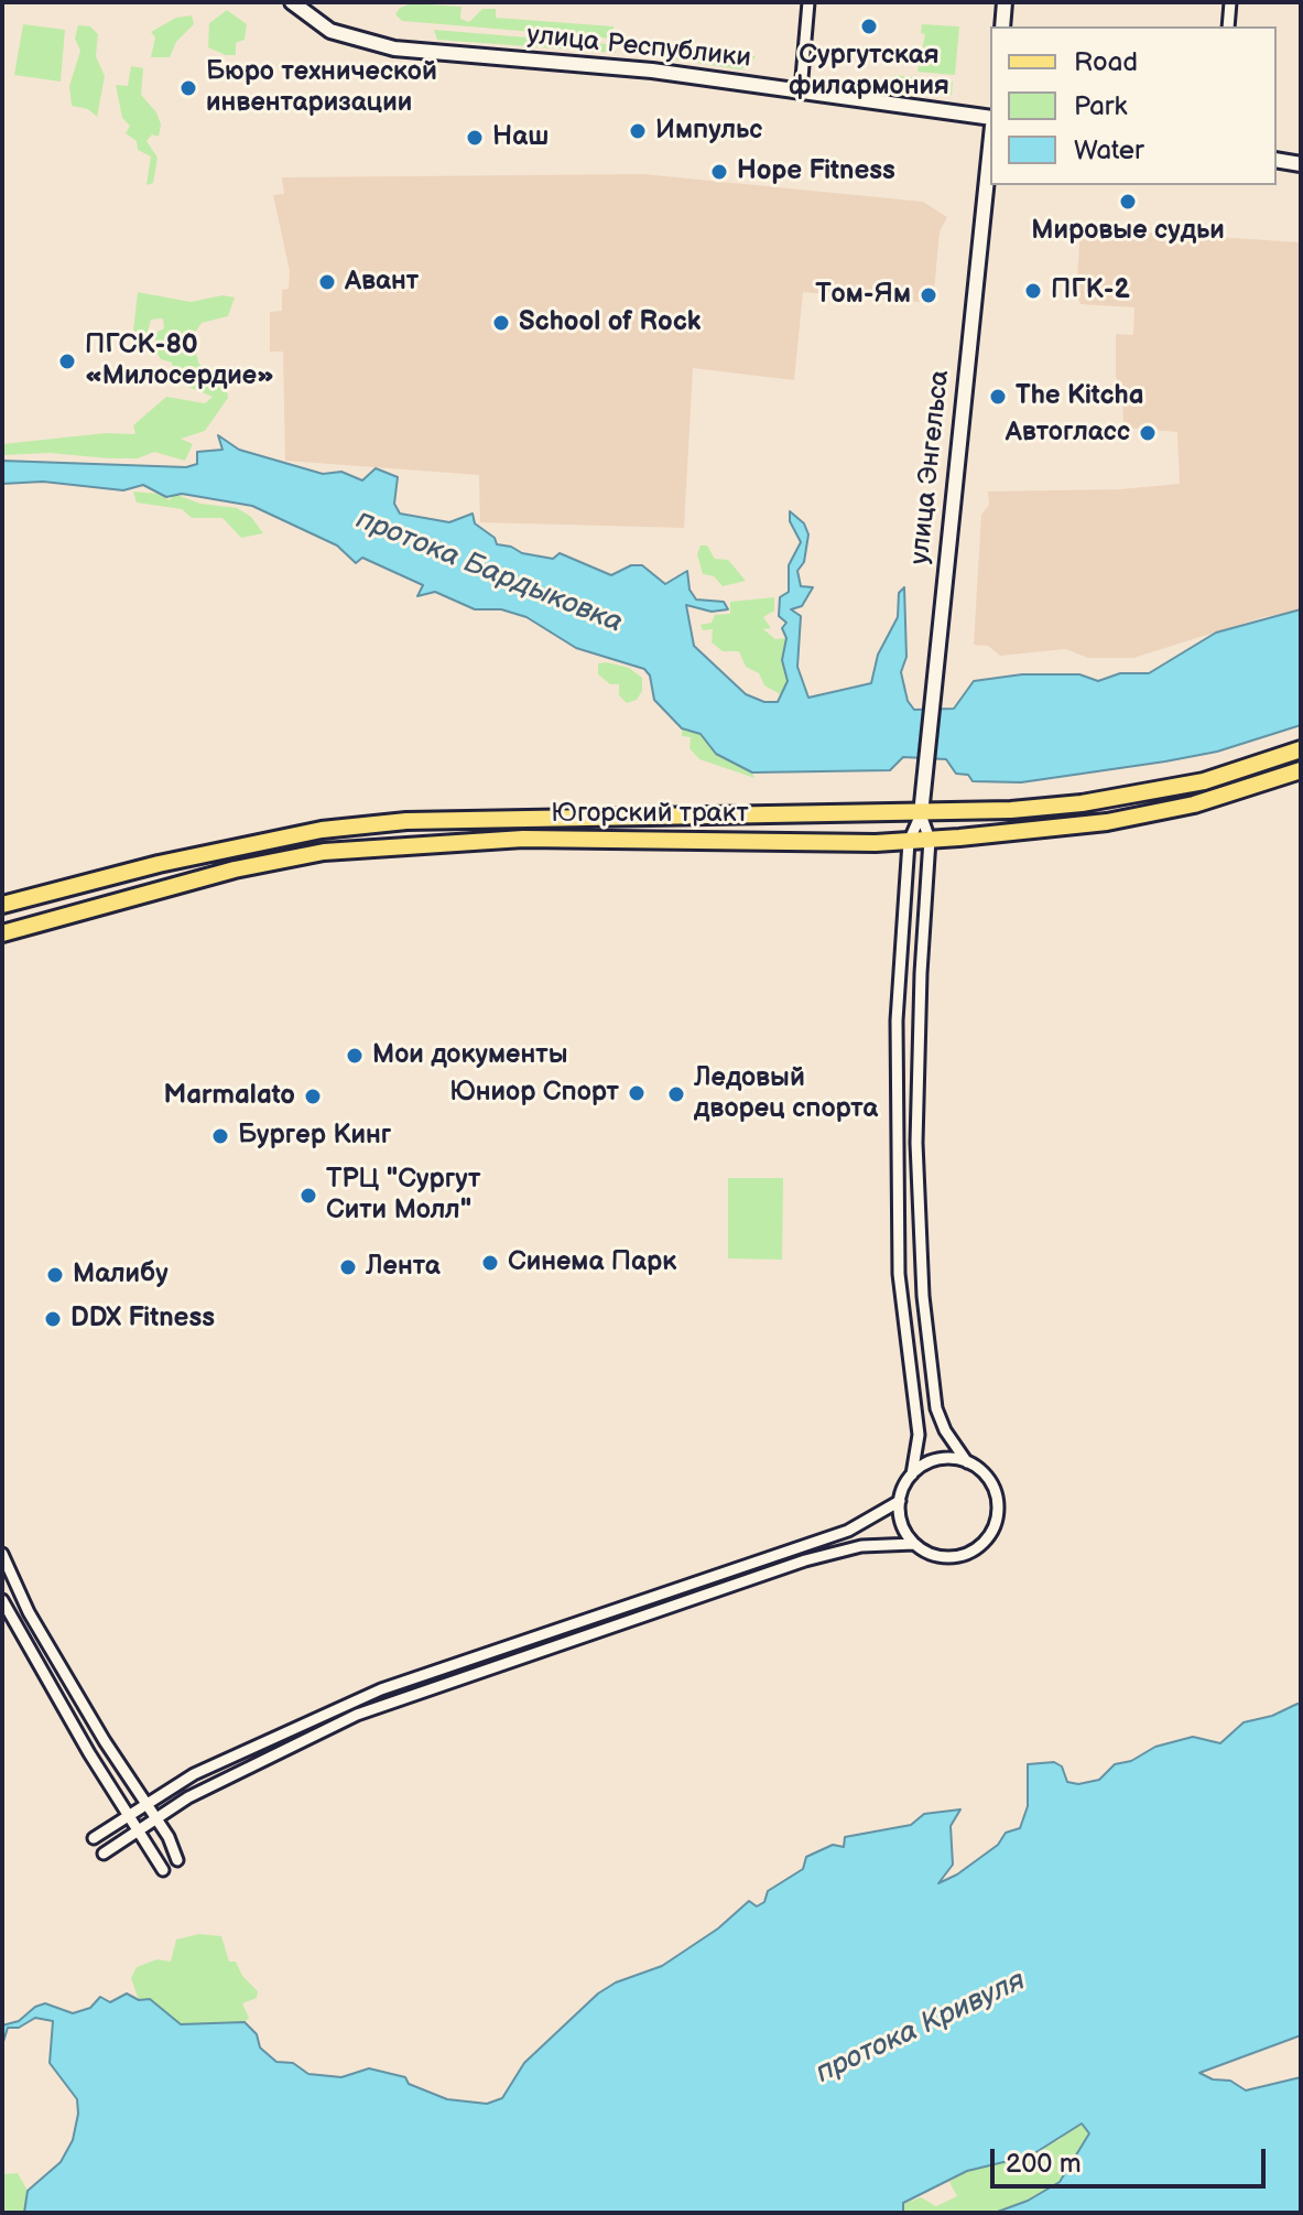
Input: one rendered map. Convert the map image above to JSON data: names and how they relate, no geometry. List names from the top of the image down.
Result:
{
  "streets": {
    "main road": ["улица Республики", "улица Энгельса", "Югорский тракт"]
  },
  "crossings": [
    ["улица Энгельса", "Югорский тракт"]
  ],
  "water": ["протока Бардыковка", "протока Кривуля"],
  "places": [
    "Сургутская филармония",
    "Бюро технической инвентаризации",
    "Импульс",
    "Наш",
    "Hope Fitness",
    "Мировые судьи",
    "Авант",
    "ПГК-2",
    "Том-Ям",
    "School of Rock",
    "ПГСК-80 «Милосердие»",
    "The Kitcha",
    "Автогласс",
    "Мои документы",
    "Юниор Спорт",
    "Ледовый дворец спорта",
    "Marmalato",
    "Бургер Кинг",
    "ТРЦ \"Сургут Сити Молл\"",
    "Синема Парк",
    "Лента",
    "Малибу",
    "DDX Fitness"
  ],
  "legend": ["Road", "Park", "Water"],
  "scale_bar": "200 m"
}
